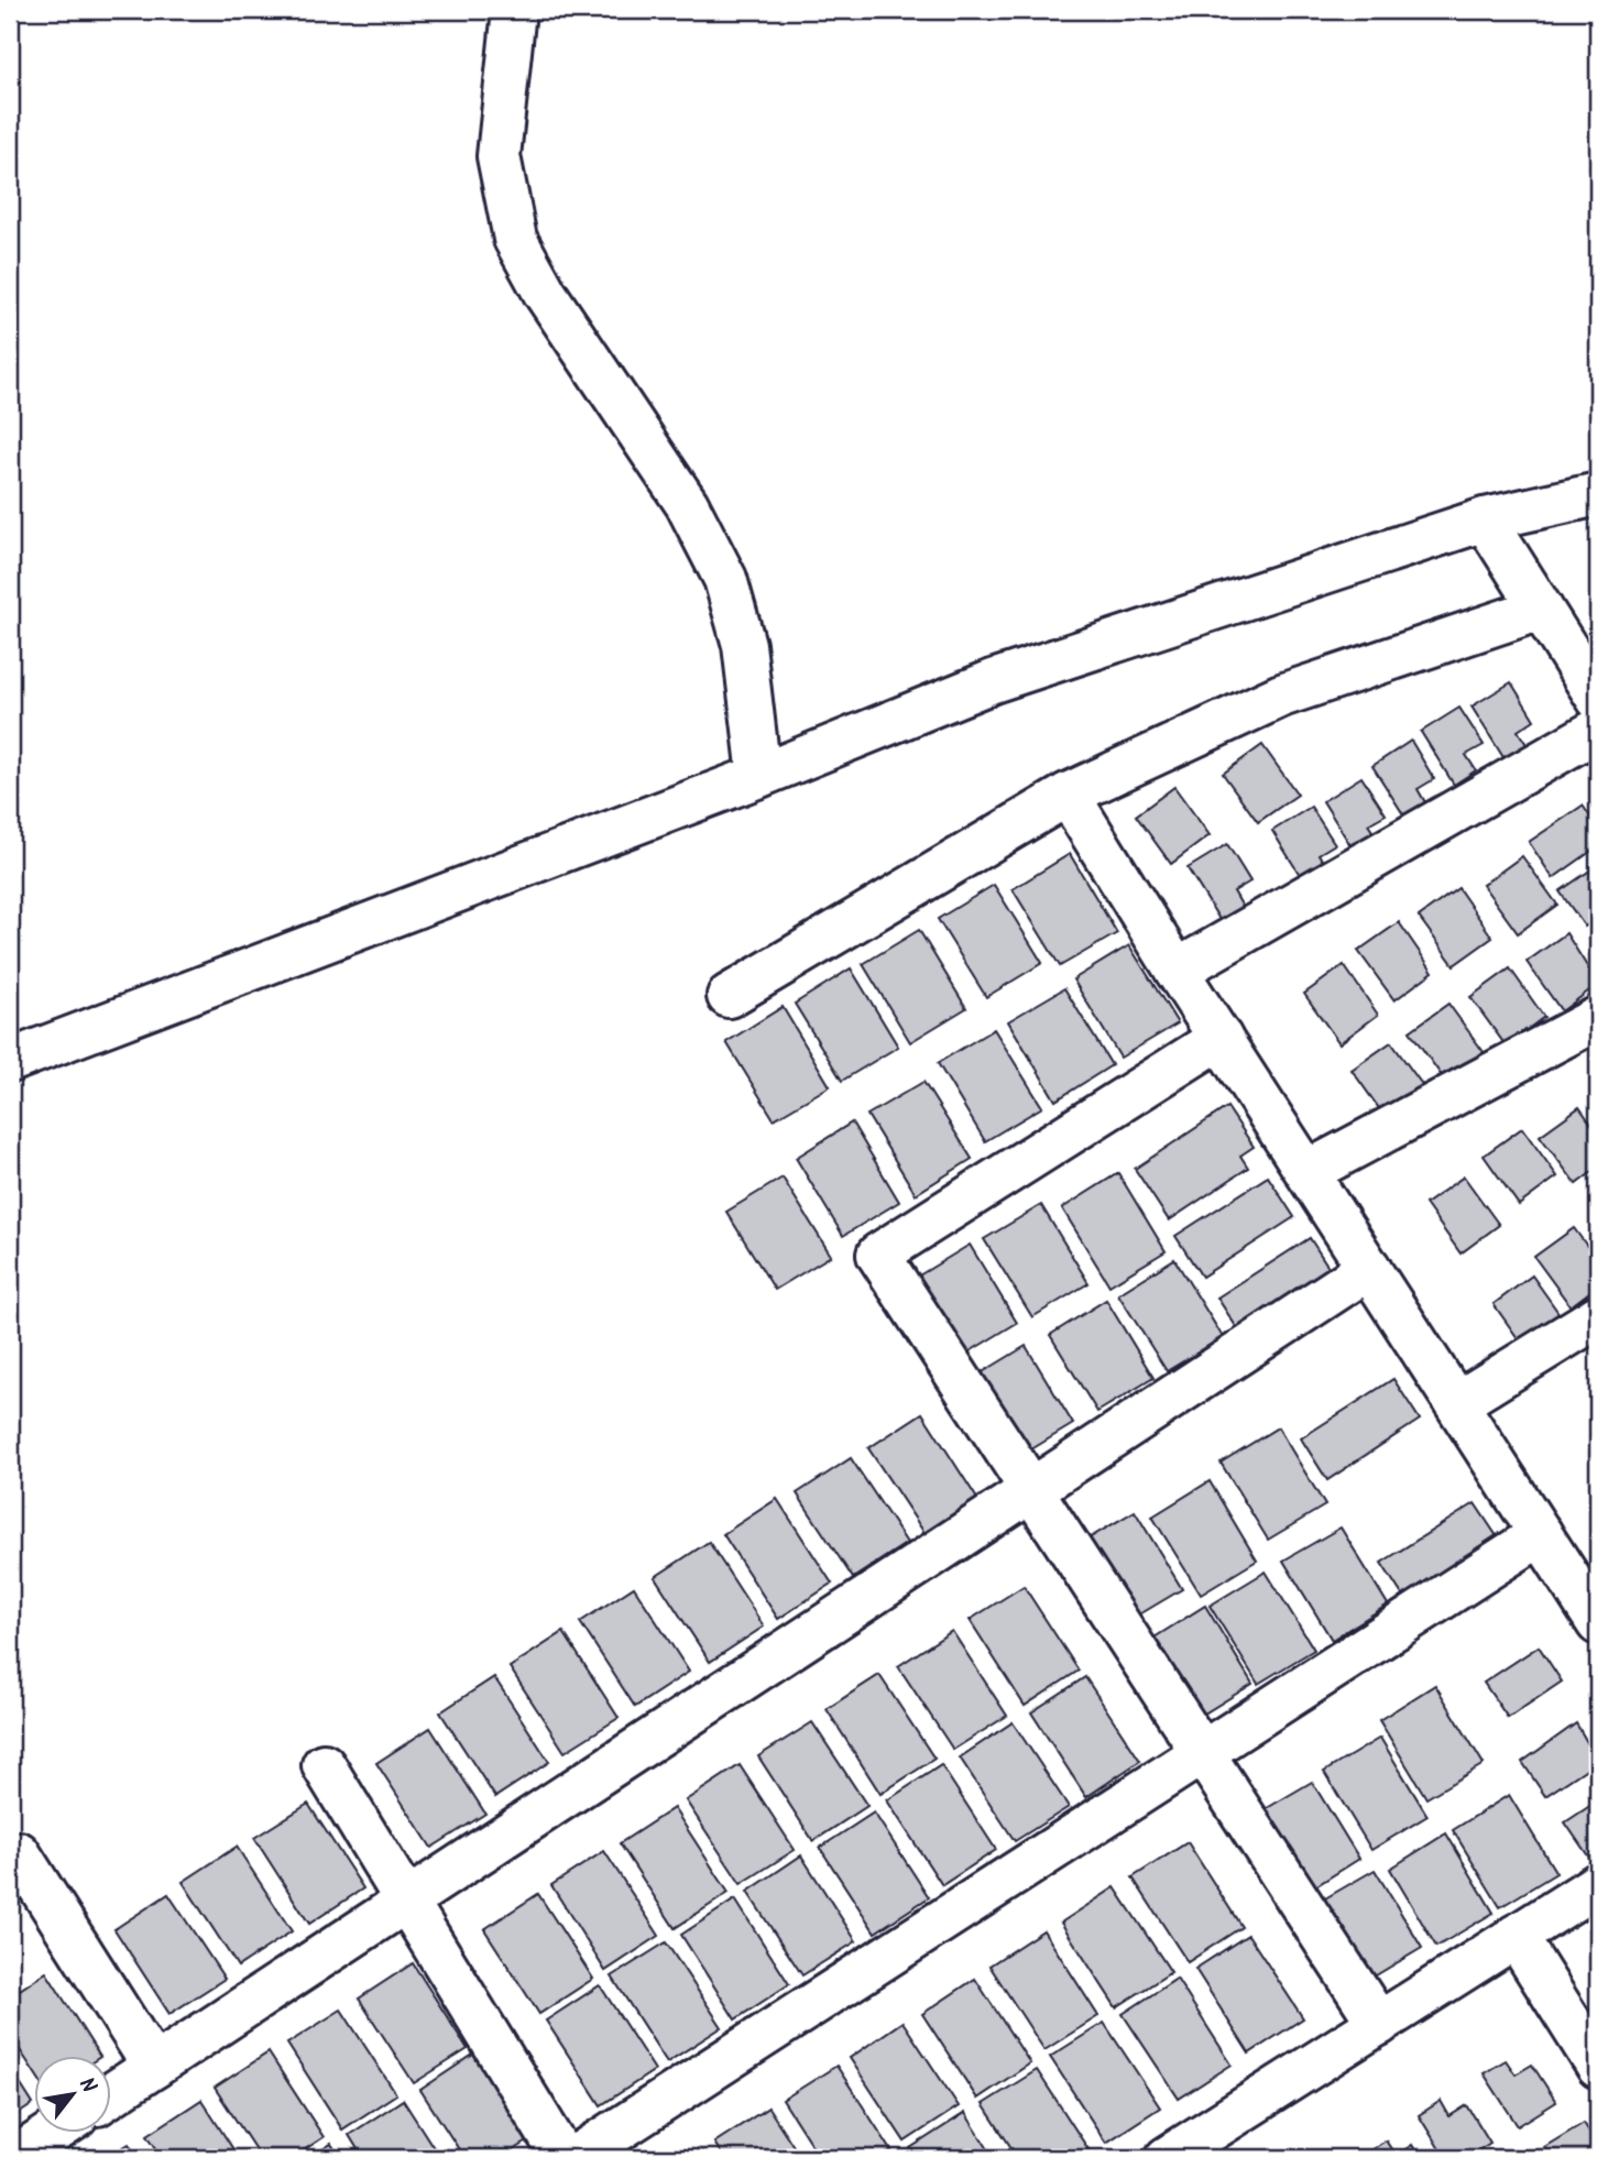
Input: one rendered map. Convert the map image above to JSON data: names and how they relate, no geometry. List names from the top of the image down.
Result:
{
  "north": "top right"
}
